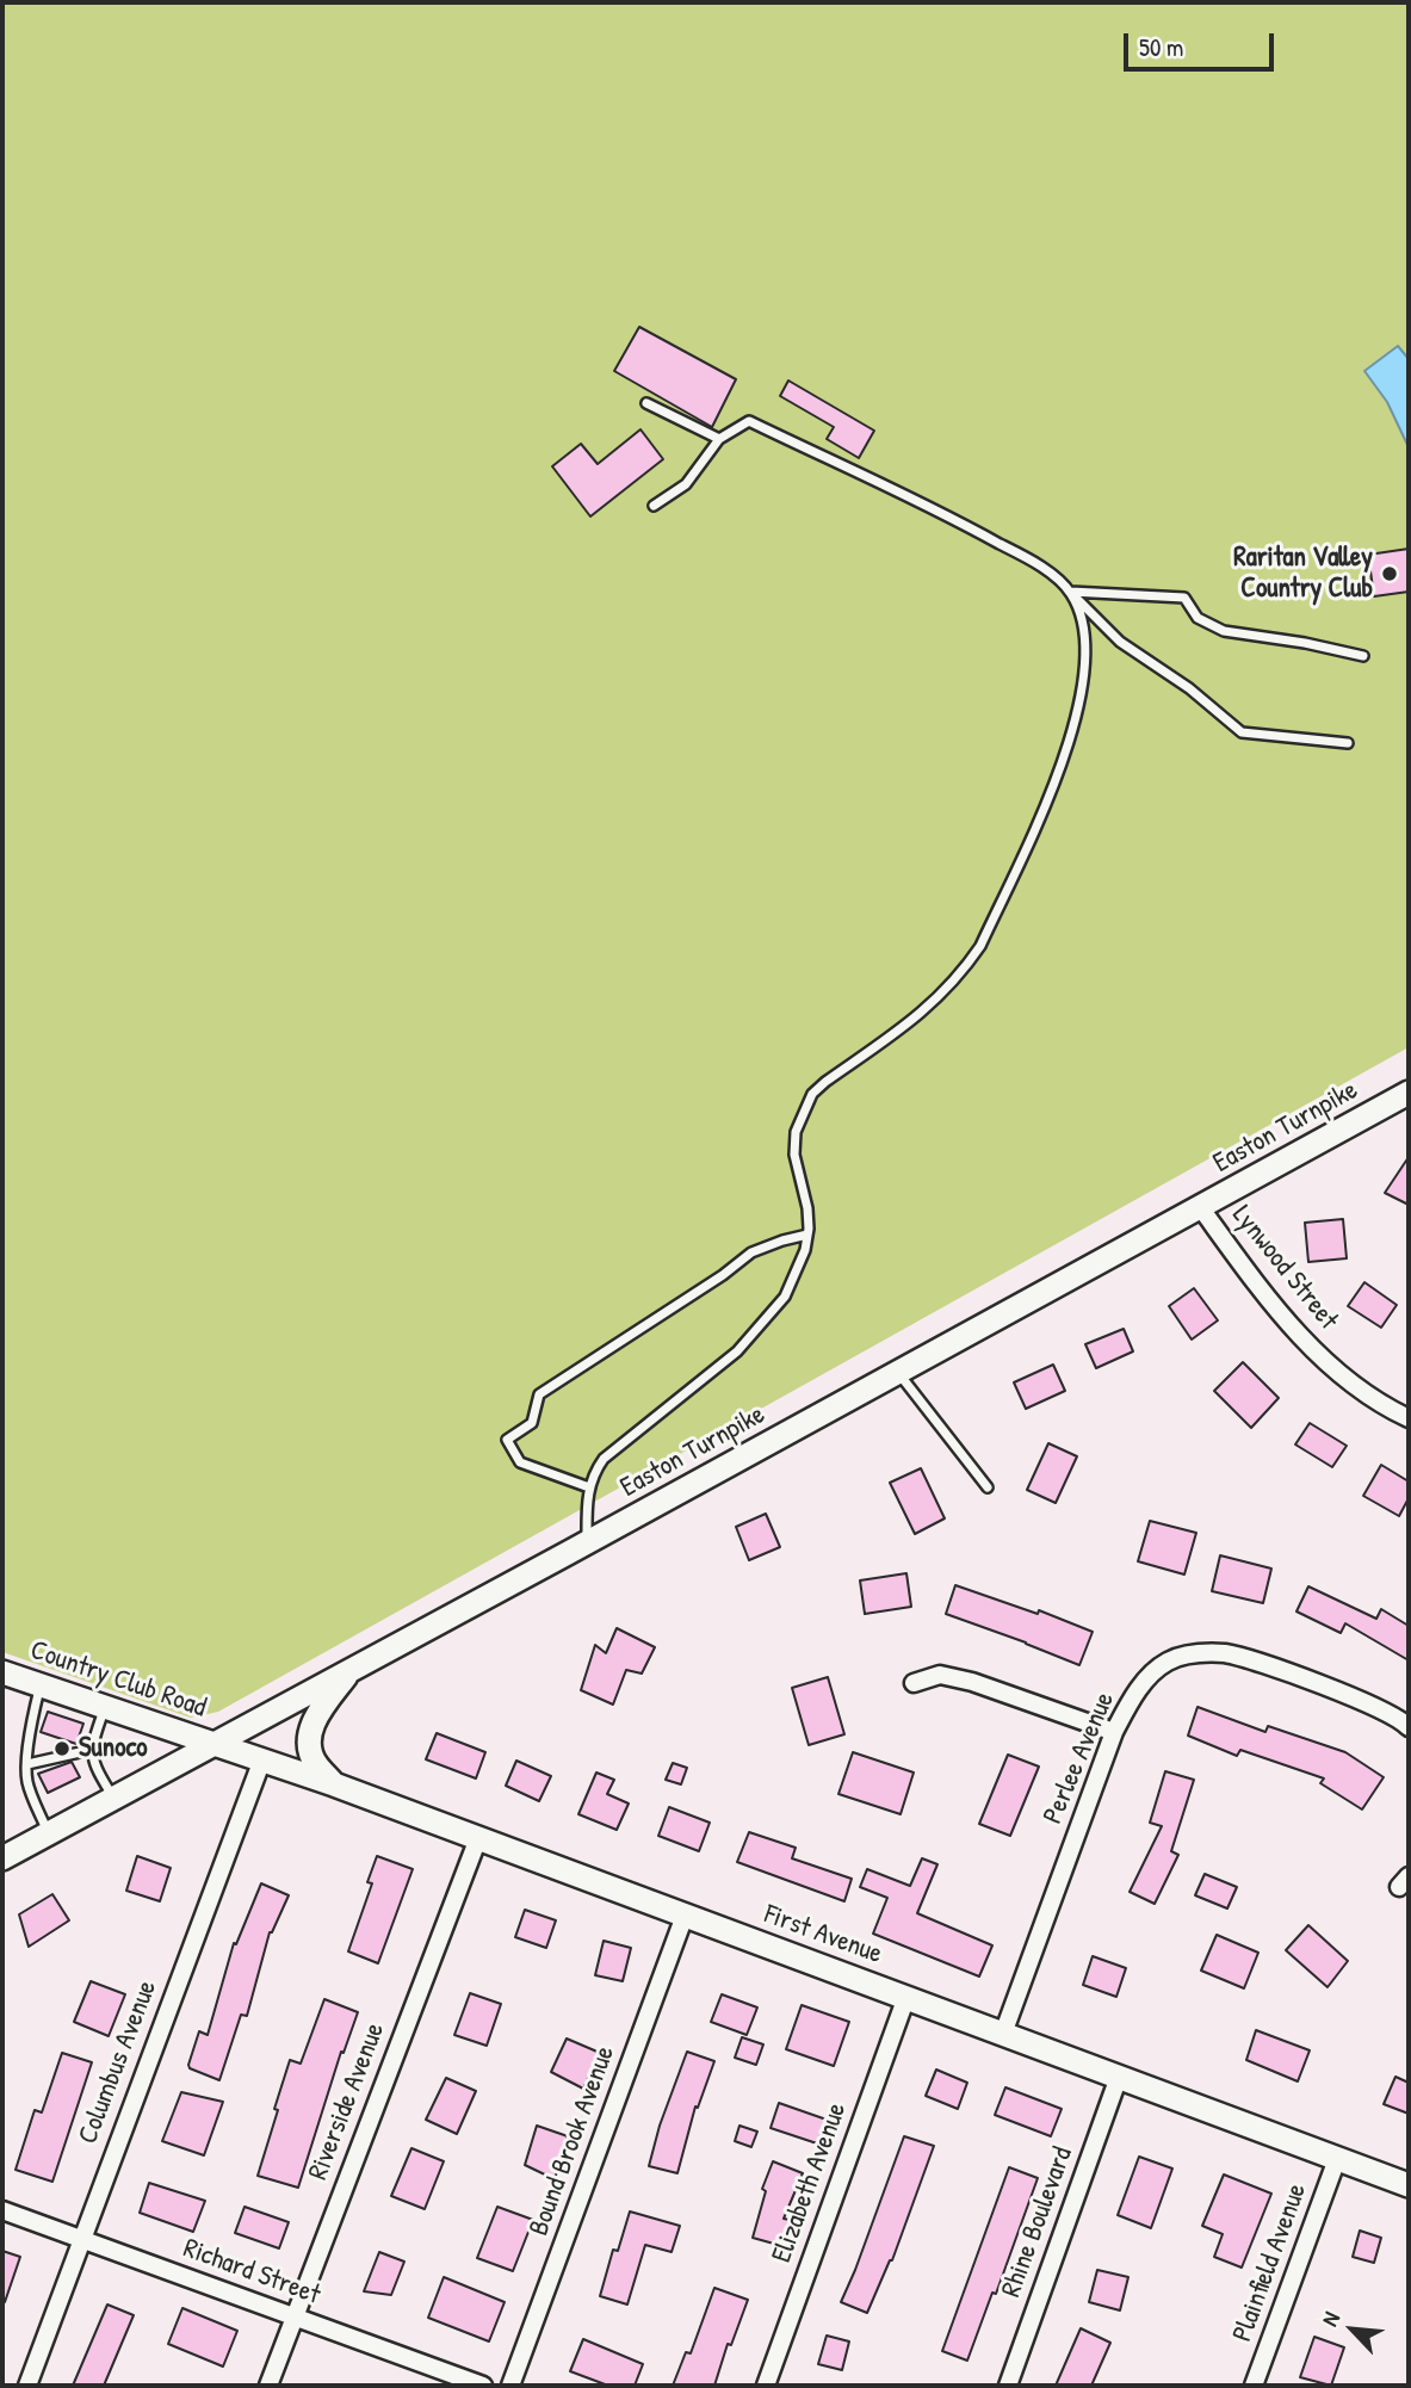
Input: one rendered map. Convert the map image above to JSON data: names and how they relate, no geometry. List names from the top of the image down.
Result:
{
  "streets": {
    "main road": ["Easton Turnpike", "Country Club Road", "First Avenue"],
    "street": [
      "Lynwood Street",
      "Perlee Avenue",
      "Columbus Avenue",
      "Riverside Avenue",
      "Bound Brook Avenue",
      "Elizabeth Avenue",
      "Rhine Boulevard",
      "Plainfield Avenue",
      "Richard Street"
    ]
  },
  "crossings": [
    ["Easton Turnpike", "Lynwood Street"],
    ["Easton Turnpike", "Country Club Road"],
    ["Easton Turnpike", "First Avenue"],
    ["Country Club Road", "First Avenue"],
    ["Perlee Avenue", "First Avenue"],
    ["First Avenue", "Columbus Avenue"],
    ["First Avenue", "Riverside Avenue"],
    ["First Avenue", "Bound Brook Avenue"],
    ["First Avenue", "Elizabeth Avenue"],
    ["First Avenue", "Rhine Boulevard"],
    ["First Avenue", "Plainfield Avenue"],
    ["Columbus Avenue", "Richard Street"],
    ["Riverside Avenue", "Richard Street"]
  ],
  "places": ["Raritan Valley Country Club", "Sunoco"],
  "scale_bar": "50 m",
  "north": "top left"
}
